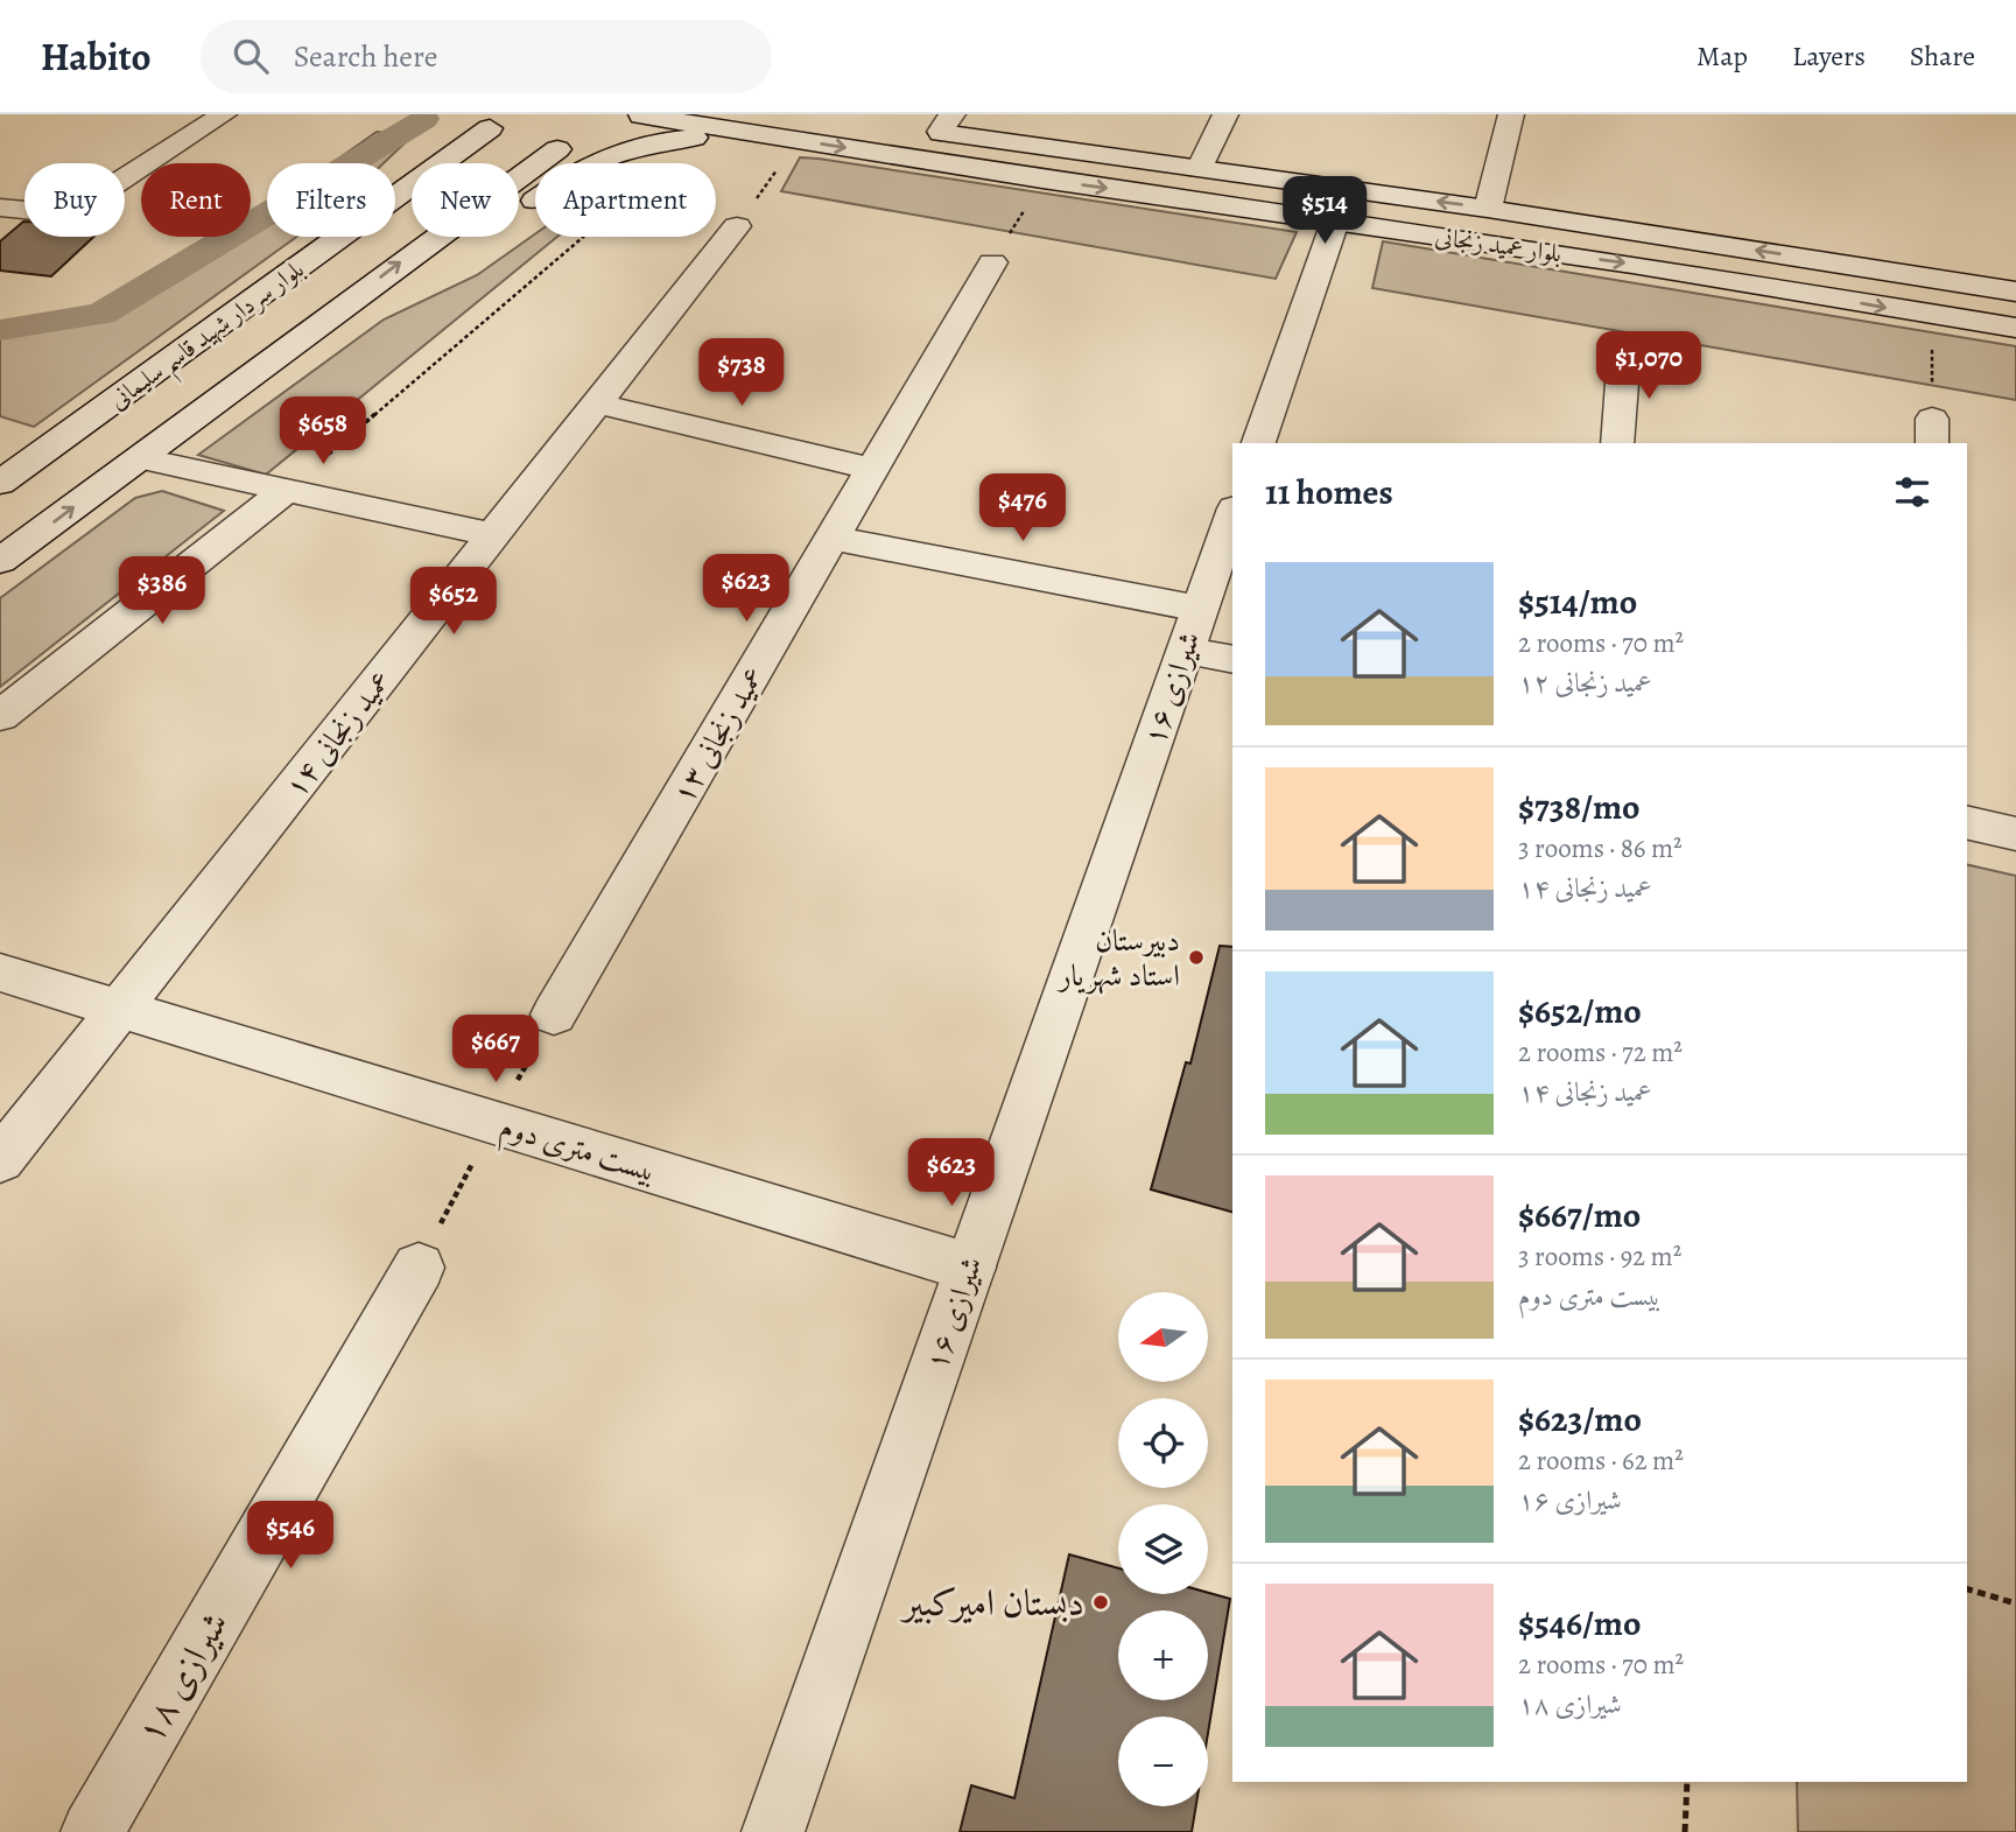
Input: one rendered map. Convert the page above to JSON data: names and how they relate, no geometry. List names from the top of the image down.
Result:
{
  "streets": {
    "street": [
      "بلوار عمید زنجانی",
      "بلوار سردار شهید قاسم سلیمانی",
      "شیرازی ۱۶",
      "عمید زنجانی ۱۴",
      "عمید زنجانی ۱۳",
      "بیست متری دوم",
      "شیرازی ۱۸"
    ]
  },
  "crossings": [
    ["شیرازی ۱۶", "بیست متری دوم"],
    ["عمید زنجانی ۱۴", "بیست متری دوم"]
  ],
  "places": ["دبیرستان استاد شهریار", "دبستان امیرکبیر"],
  "north": "left",
  "page": {
    "header": "Habito",
    "search": "Search here",
    "nav": ["Map", "Layers", "Share"],
    "chip": [
      "Buy",
      "Rent",
      "Filters",
      "New",
      "Apartment"
    ],
    "price": [
      "$514",
      "$1,070",
      "$738",
      "$658",
      "$476",
      "$623",
      "$386",
      "$652",
      "$667",
      "$623",
      "$546"
    ],
    "heading": "11 homes",
    "list": [
      {
        "name": "$514/mo",
        "note": "2 rooms · 70 m² · عمید زنجانی ۱۲"
      },
      {
        "name": "$738/mo",
        "note": "3 rooms · 86 m² · عمید زنجانی ۱۴"
      },
      {
        "name": "$652/mo",
        "note": "2 rooms · 72 m² · عمید زنجانی ۱۴"
      },
      {
        "name": "$667/mo",
        "note": "3 rooms · 92 m² · بیست متری دوم"
      },
      {
        "name": "$623/mo",
        "note": "2 rooms · 62 m² · شیرازی ۱۶"
      },
      {
        "name": "$546/mo",
        "note": "2 rooms · 70 m² · شیرازی ۱۸"
      }
    ],
    "map_buttons": ["+", "−"]
  }
}
